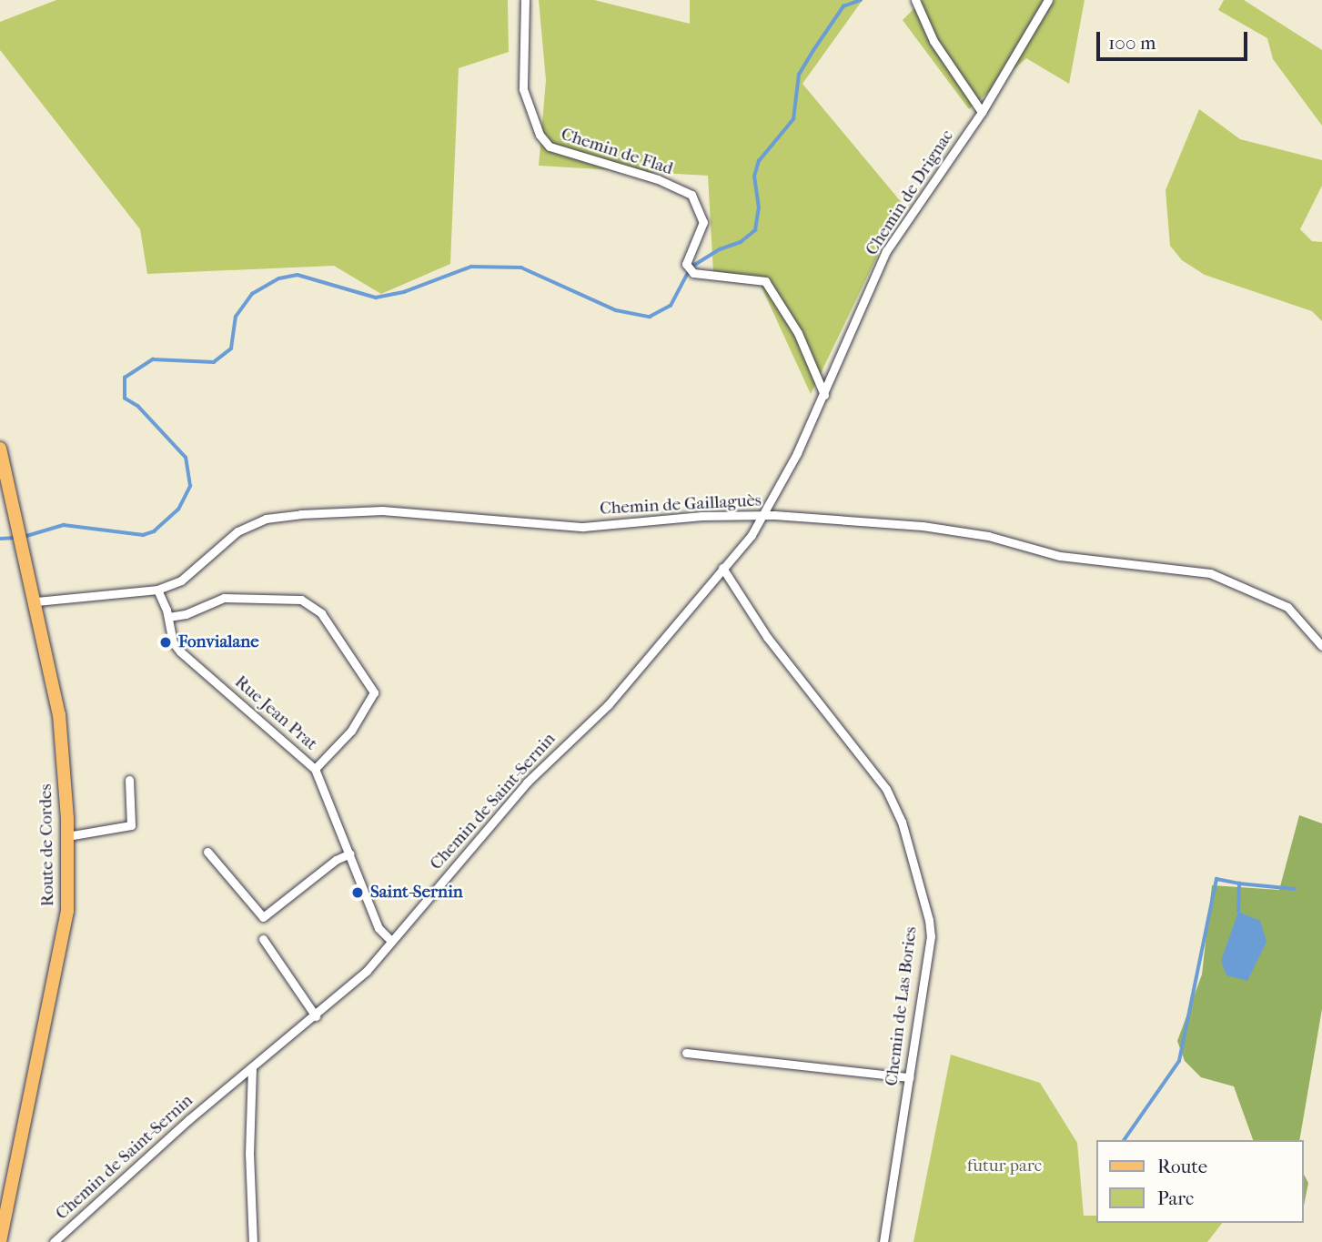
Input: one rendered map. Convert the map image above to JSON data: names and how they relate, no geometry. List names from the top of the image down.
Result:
{
  "streets": {
    "main road": ["Route de Cordes"],
    "street": [
      "Chemin de Flad",
      "Chemin de Drignac",
      "Chemin de Gaillaguès",
      "Rue Jean Prat",
      "Chemin de Saint-Sernin",
      "Chemin de Las Bories"
    ]
  },
  "crossings": [
    ["Chemin de Flad", "Chemin de Drignac"],
    ["Chemin de Drignac", "Chemin de Gaillaguès"],
    ["Chemin de Drignac", "Chemin de Saint-Sernin"],
    ["Chemin de Gaillaguès", "Rue Jean Prat"],
    ["Chemin de Gaillaguès", "Chemin de Saint-Sernin"],
    ["Chemin de Gaillaguès", "Route de Cordes"],
    ["Rue Jean Prat", "Chemin de Saint-Sernin"],
    ["Chemin de Saint-Sernin", "Chemin de Las Bories"]
  ],
  "parks": ["futur parc"],
  "places": ["Fonvialane", "Saint-Sernin"],
  "legend": ["Route", "Parc"],
  "scale_bar": "100 m"
}
